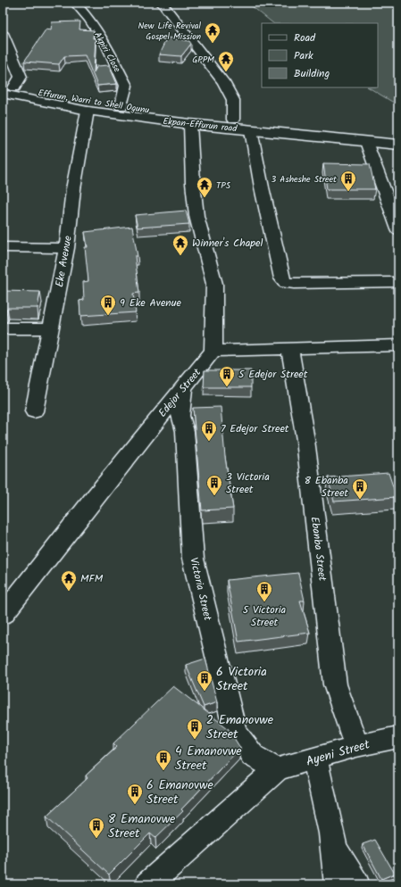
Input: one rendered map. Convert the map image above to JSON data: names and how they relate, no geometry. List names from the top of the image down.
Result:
{
  "streets": {
    "main road": ["Effurun, Warri to Shell Ogunu", "Ekpan-Effurun road"],
    "street": [
      "Akpiri Close",
      "Eke Avenue",
      "Edejor Street",
      "Ebanba Street",
      "Victoria Street",
      "Ayeni Street"
    ]
  },
  "crossings": [
    ["Akpiri Close", "Effurun, Warri to Shell Ogunu"],
    ["Effurun, Warri to Shell Ogunu", "Ekpan-Effurun road"],
    ["Ekpan-Effurun road", "Eke Avenue"],
    ["Edejor Street", "Victoria Street"],
    ["Ebanba Street", "Ayeni Street"],
    ["Victoria Street", "Ayeni Street"]
  ],
  "places": {
    "temple": [
      "New Life Revival Gospel Mission",
      "GPPM",
      "TPS",
      "Winner's Chapel",
      "MFM"
    ],
    "building": [
      "3 Asheshe Street",
      "9 Eke Avenue",
      "5 Edejor Street",
      "7 Edejor Street",
      "3 Victoria Street",
      "8 Ebanba Street",
      "5 Victoria Street",
      "6 Victoria Street",
      "2 Emanovwe Street",
      "4 Emanovwe Street",
      "6 Emanovwe Street",
      "8 Emanovwe Street"
    ]
  },
  "legend": ["Road", "Park", "Building"]
}
